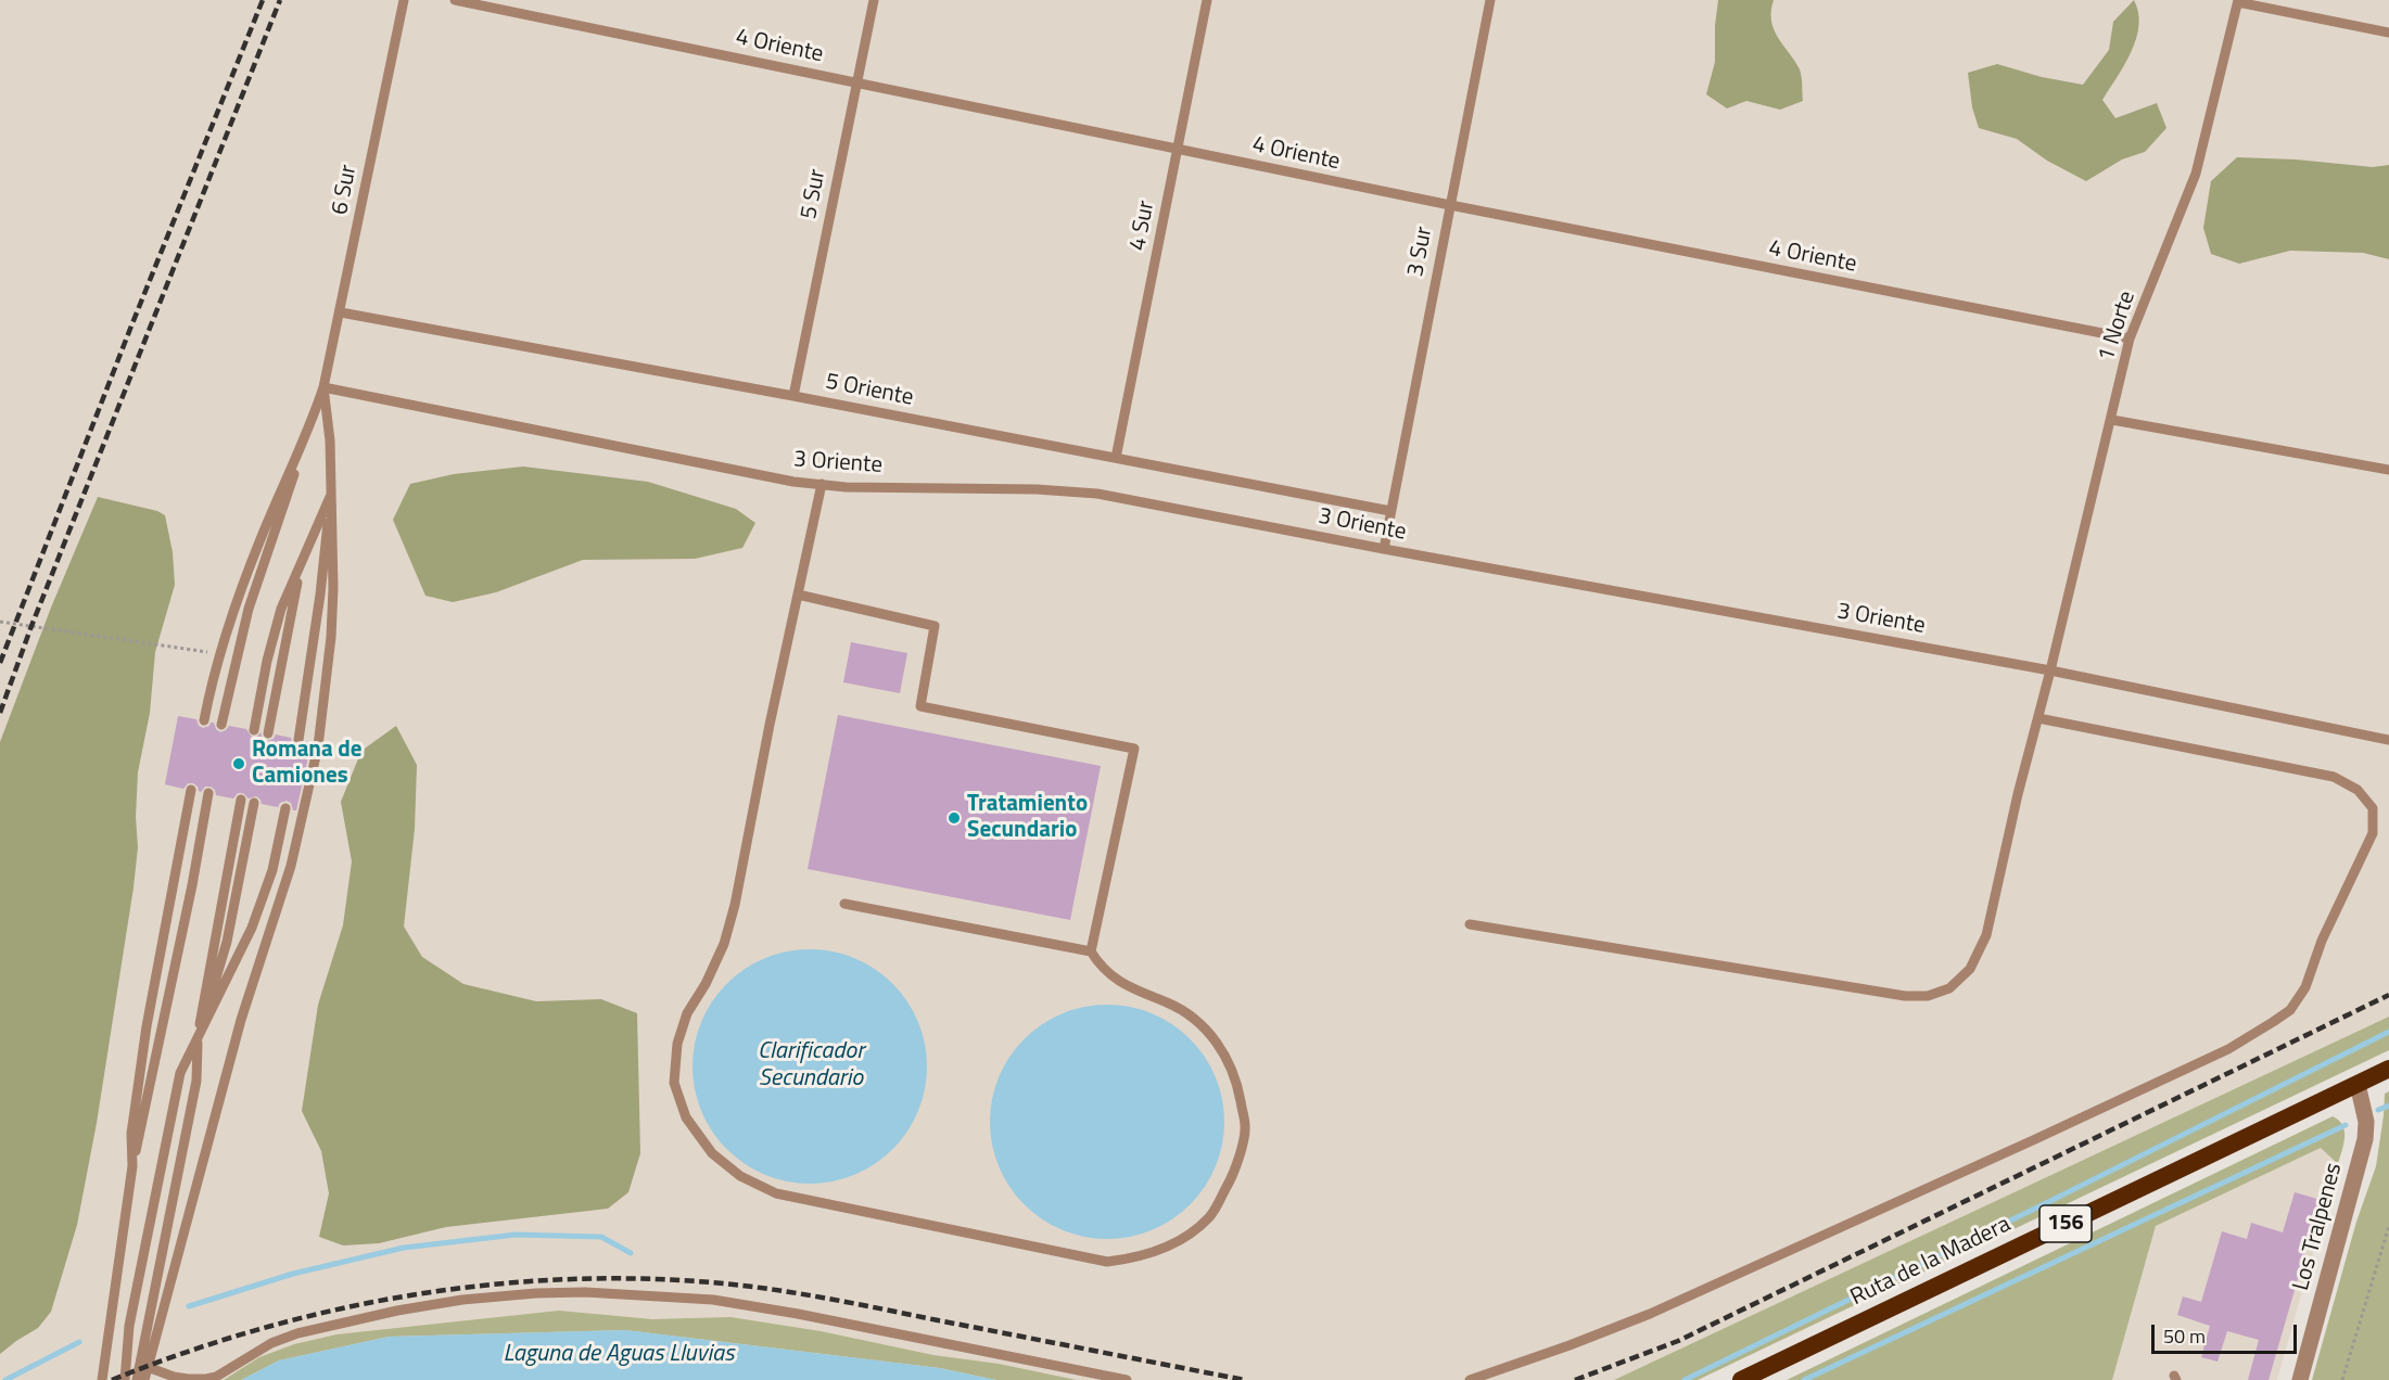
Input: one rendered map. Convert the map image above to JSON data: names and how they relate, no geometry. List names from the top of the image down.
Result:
{
  "streets": {
    "highway": ["156", "Ruta de la Madera"],
    "street": ["Los Tralpenes"],
    "lane": [
      "4 Oriente",
      "6 Sur",
      "5 Sur",
      "4 Sur",
      "3 Sur",
      "1 Norte",
      "5 Oriente",
      "3 Oriente"
    ]
  },
  "crossings": [
    ["4 Oriente", "5 Sur"],
    ["4 Oriente", "4 Sur"],
    ["4 Oriente", "3 Sur"],
    ["4 Oriente", "1 Norte"],
    ["6 Sur", "5 Oriente"],
    ["6 Sur", "3 Oriente"],
    ["5 Sur", "5 Oriente"],
    ["4 Sur", "5 Oriente"],
    ["3 Sur", "5 Oriente"],
    ["3 Sur", "3 Oriente"],
    ["1 Norte", "3 Oriente"],
    ["Los Tralpenes", "Ruta de la Madera"]
  ],
  "water": ["Clarificador Secundario", "Laguna de Aguas Lluvias"],
  "places": ["Romana de Camiones", "Tratamiento Secundario"],
  "scale_bar": "50 m"
}
